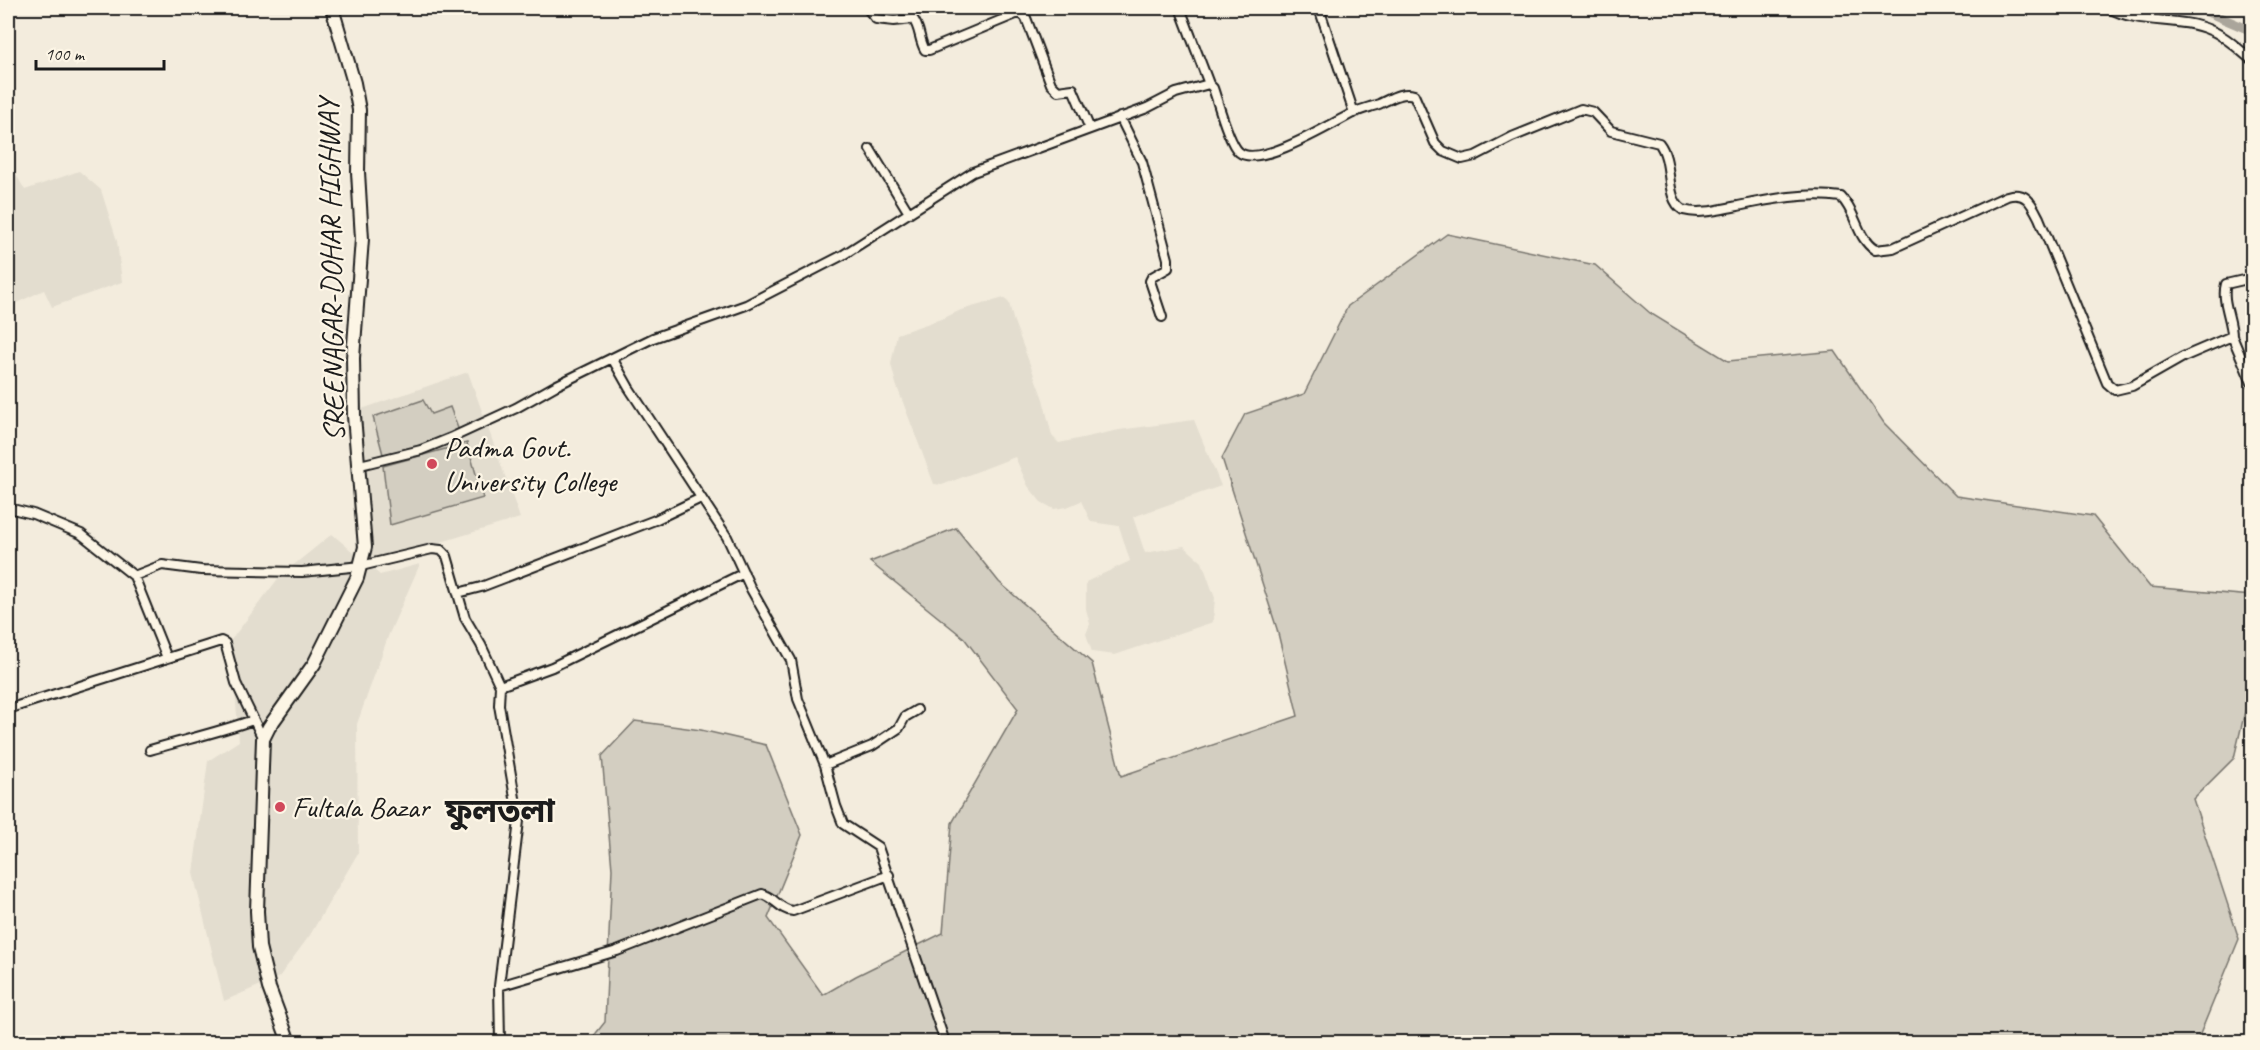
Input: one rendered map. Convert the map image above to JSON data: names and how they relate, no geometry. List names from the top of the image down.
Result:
{
  "streets": {
    "main road": ["SREENAGAR-DOHAR HIGHWAY"]
  },
  "districts": ["ফুলতলা"],
  "places": ["Padma Govt. University College", "Fultala Bazar"],
  "scale_bar": "100 m"
}
